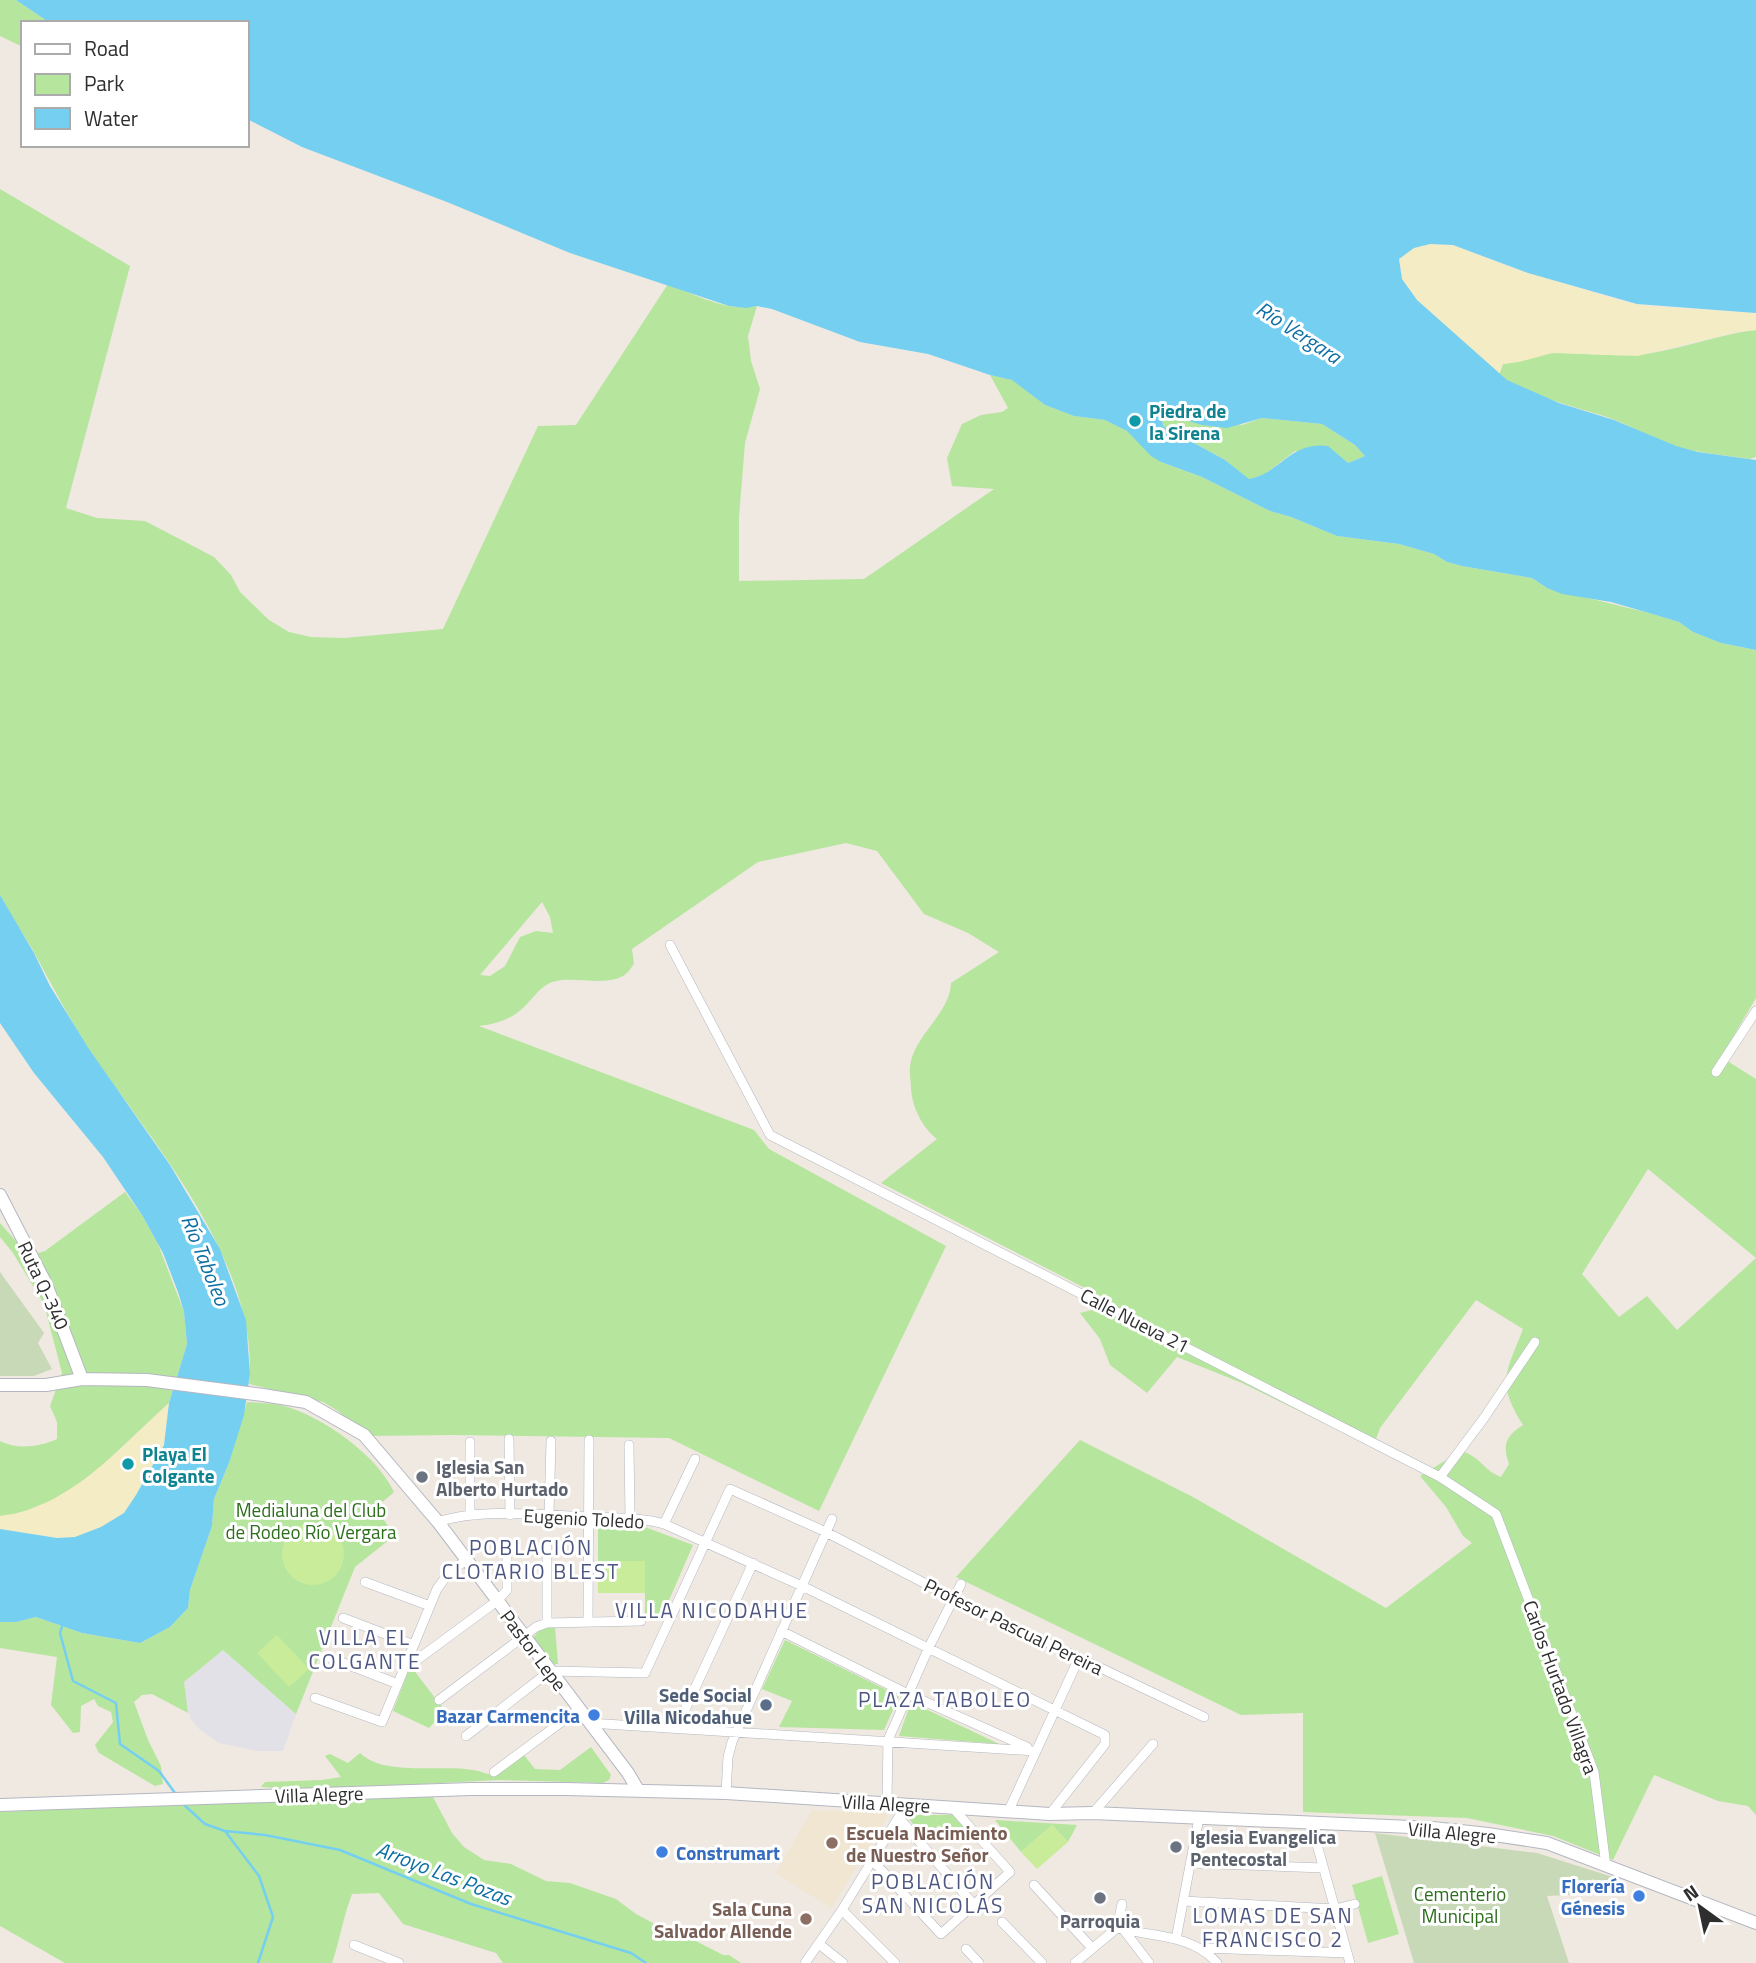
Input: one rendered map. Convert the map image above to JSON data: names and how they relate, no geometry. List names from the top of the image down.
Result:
{
  "streets": {
    "main road": ["Ruta Q-340", "Pastor Lepe", "Villa Alegre"],
    "street": [
      "Calle Nueva 21",
      "Eugenio Toledo",
      "Profesor Pascual Pereira",
      "Carlos Hurtado Villagra"
    ]
  },
  "crossings": [
    ["Ruta Q-340", "Pastor Lepe"],
    ["Calle Nueva 21", "Carlos Hurtado Villagra"],
    ["Eugenio Toledo", "Profesor Pascual Pereira"],
    ["Eugenio Toledo", "Pastor Lepe"],
    ["Eugenio Toledo", "Villa Alegre"],
    ["Pastor Lepe", "Villa Alegre"],
    ["Carlos Hurtado Villagra", "Villa Alegre"]
  ],
  "districts": [
    "POBLACIÓN CLOTARIO BLEST",
    "VILLA NICODAHUE",
    "VILLA EL COLGANTE",
    "PLAZA TABOLEO",
    "POBLACIÓN SAN NICOLÁS",
    "LOMAS DE SAN FRANCISCO 2"
  ],
  "water": ["Río Vergara", "Río Taboleo", "Arroyo Las Pozas"],
  "parks": ["Medialuna del Club de Rodeo Río Vergara", "Cementerio Municipal"],
  "places": [
    "Piedra de la Sirena",
    "Playa El Colgante",
    "Iglesia San Alberto Hurtado",
    "Sede Social Villa Nicodahue",
    "Bazar Carmencita",
    "Escuela Nacimiento de Nuestro Señor",
    "Iglesia Evangelica Pentecostal",
    "Construmart",
    "Florería Génesis",
    "Parroquia",
    "Sala Cuna Salvador Allende"
  ],
  "legend": ["Road", "Park", "Water"],
  "north": "top left"
}
